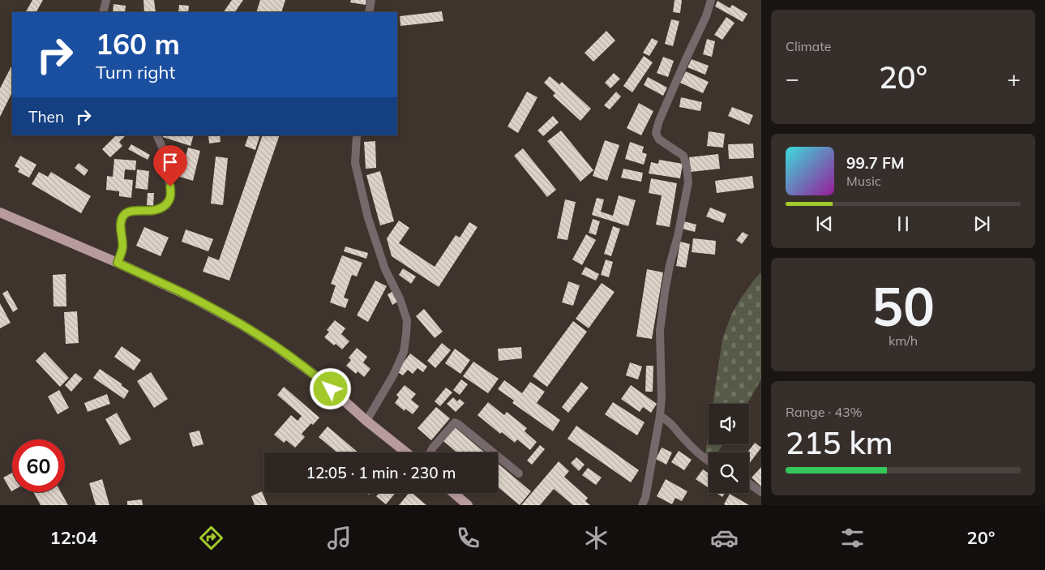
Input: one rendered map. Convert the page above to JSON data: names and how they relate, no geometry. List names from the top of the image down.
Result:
{
  "page": {
    "tile": [
      "Climate",
      ["50", "km/h"],
      ["Range · 43%", "215 km"]
    ],
    "turn": ["160 m", "Turn right"],
    "heat": ["−", "20°", "+"],
    "then": "Then",
    "song": ["99.7 FM", "Music"],
    "limit": "60",
    "trip": "12:05 · 1 min · 230 m",
    "tabs": ["12:04", "20°"]
  }
}
